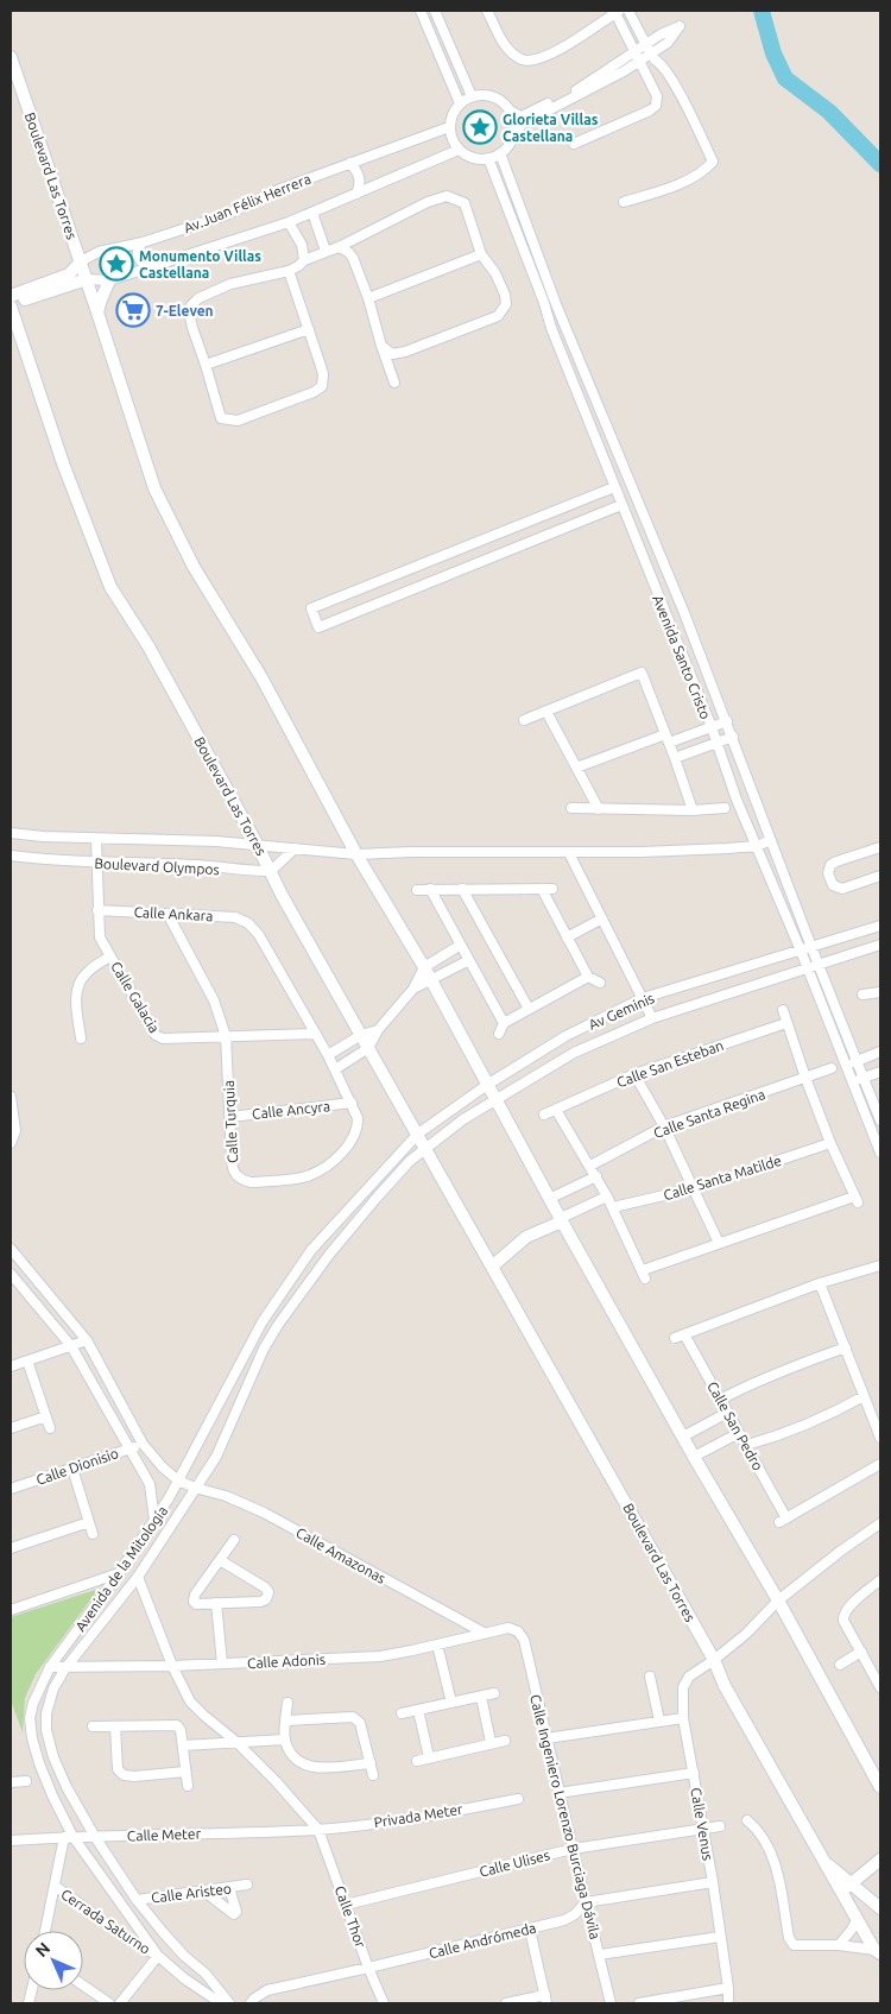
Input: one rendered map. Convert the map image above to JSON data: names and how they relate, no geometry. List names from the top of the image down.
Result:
{
  "streets": {
    "main road": ["Boulevard Las Torres"],
    "street": [
      "Av.Juan Félix Herrera",
      "Avenida Santo Cristo",
      "Boulevard Olympos",
      "Calle Ankara",
      "Calle Galacia",
      "Av Geminis",
      "Calle San Esteban",
      "Calle Ancyra",
      "Calle Santa Regina",
      "Calle Turquia",
      "Calle Santa Matilde",
      "Calle San Pedro",
      "Calle Dionisio",
      "Calle Amazonas",
      "Avenida de la Mitología",
      "Calle Adonis",
      "Privada Meter",
      "Calle Ingeniero Lorenzo Burciaga Dávila",
      "Calle Venus",
      "Calle Meter",
      "Calle Ulises",
      "Calle Aristeo",
      "Calle Thor",
      "Cerrada Saturno",
      "Calle Andrómeda"
    ]
  },
  "crossings": [
    ["Boulevard Las Torres", "Av.Juan Félix Herrera"],
    ["Boulevard Las Torres", "Boulevard Olympos"],
    ["Boulevard Las Torres", "Av Geminis"],
    ["Boulevard Las Torres", "Avenida de la Mitología"],
    ["Boulevard Las Torres", "Calle Venus"],
    ["Av.Juan Félix Herrera", "Avenida Santo Cristo"],
    ["Avenida Santo Cristo", "Boulevard Olympos"],
    ["Avenida Santo Cristo", "Av Geminis"],
    ["Boulevard Olympos", "Calle Galacia"],
    ["Calle Ankara", "Calle Galacia"],
    ["Calle Ankara", "Calle Turquia"],
    ["Calle Galacia", "Calle Turquia"],
    ["Av Geminis", "Avenida de la Mitología"],
    ["Calle Ancyra", "Calle Turquia"],
    ["Calle Dionisio", "Calle Amazonas"],
    ["Calle Amazonas", "Avenida de la Mitología"],
    ["Calle Amazonas", "Calle Adonis"],
    ["Avenida de la Mitología", "Calle Adonis"],
    ["Avenida de la Mitología", "Privada Meter"],
    ["Avenida de la Mitología", "Calle Meter"],
    ["Avenida de la Mitología", "Calle Aristeo"],
    ["Avenida de la Mitología", "Calle Thor"],
    ["Avenida de la Mitología", "Cerrada Saturno"],
    ["Calle Adonis", "Calle Ingeniero Lorenzo Burciaga Dávila"],
    ["Privada Meter", "Calle Meter"],
    ["Privada Meter", "Calle Thor"],
    ["Calle Ingeniero Lorenzo Burciaga Dávila", "Calle Ulises"],
    ["Calle Ingeniero Lorenzo Burciaga Dávila", "Calle Andrómeda"],
    ["Calle Venus", "Calle Ulises"],
    ["Calle Venus", "Calle Andrómeda"],
    ["Calle Meter", "Calle Thor"],
    ["Calle Ulises", "Calle Thor"],
    ["Calle Thor", "Calle Andrómeda"]
  ],
  "places": {
    "place": ["Glorieta Villas Castellana", "Monumento Villas Castellana"],
    "supermarket": ["7-Eleven"]
  },
  "north": "top left"
}
